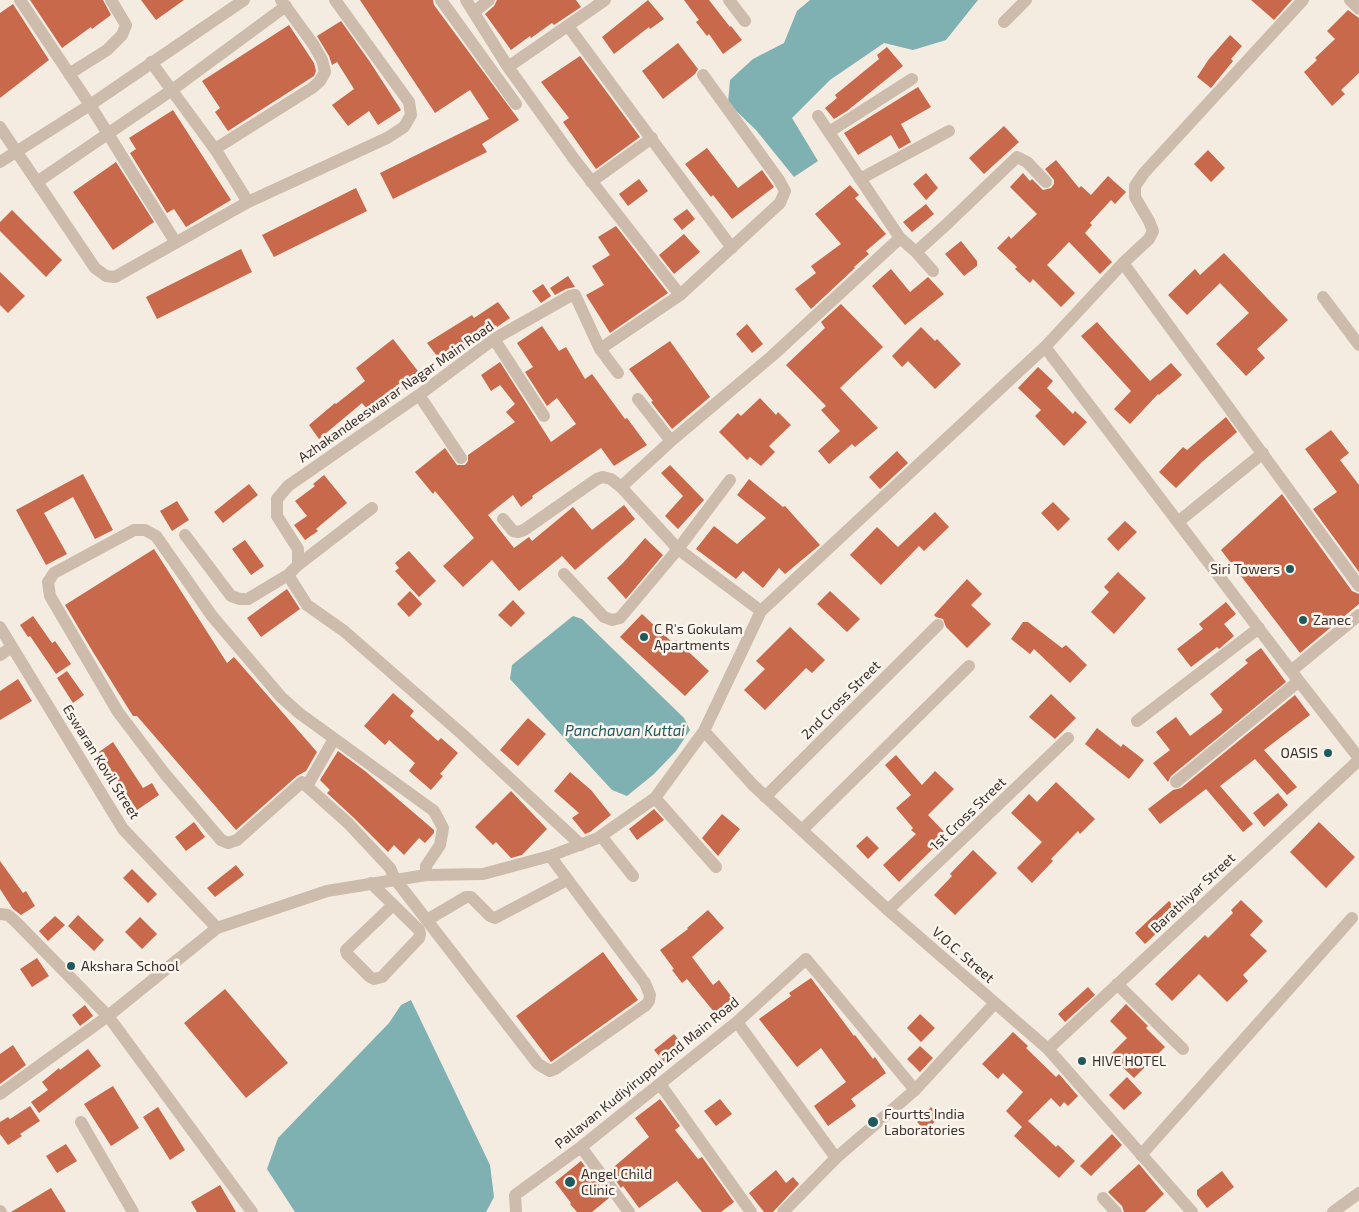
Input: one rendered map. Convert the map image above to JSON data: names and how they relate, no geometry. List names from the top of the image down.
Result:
{
  "streets": {
    "street": [
      "Azhakandeeswarar Nagar Main Road",
      "2nd Cross Street",
      "Eswaran Kovil Street",
      "1st Cross Street",
      "Barathiyar Street",
      "V.O.C. Street",
      "Pallavan Kudiyiruppu 2nd Main Road"
    ]
  },
  "crossings": [
    ["2nd Cross Street", "V.O.C. Street"],
    ["1st Cross Street", "V.O.C. Street"],
    ["Barathiyar Street", "V.O.C. Street"]
  ],
  "water": ["Panchavan Kuttai"],
  "places": [
    "Siri Towers",
    "Zanec",
    "C R's Gokulam Apartments",
    "OASIS",
    "Akshara School",
    "HIVE HOTEL",
    "Fourtts India Laboratories",
    "Angel Child Clinic"
  ]
}
